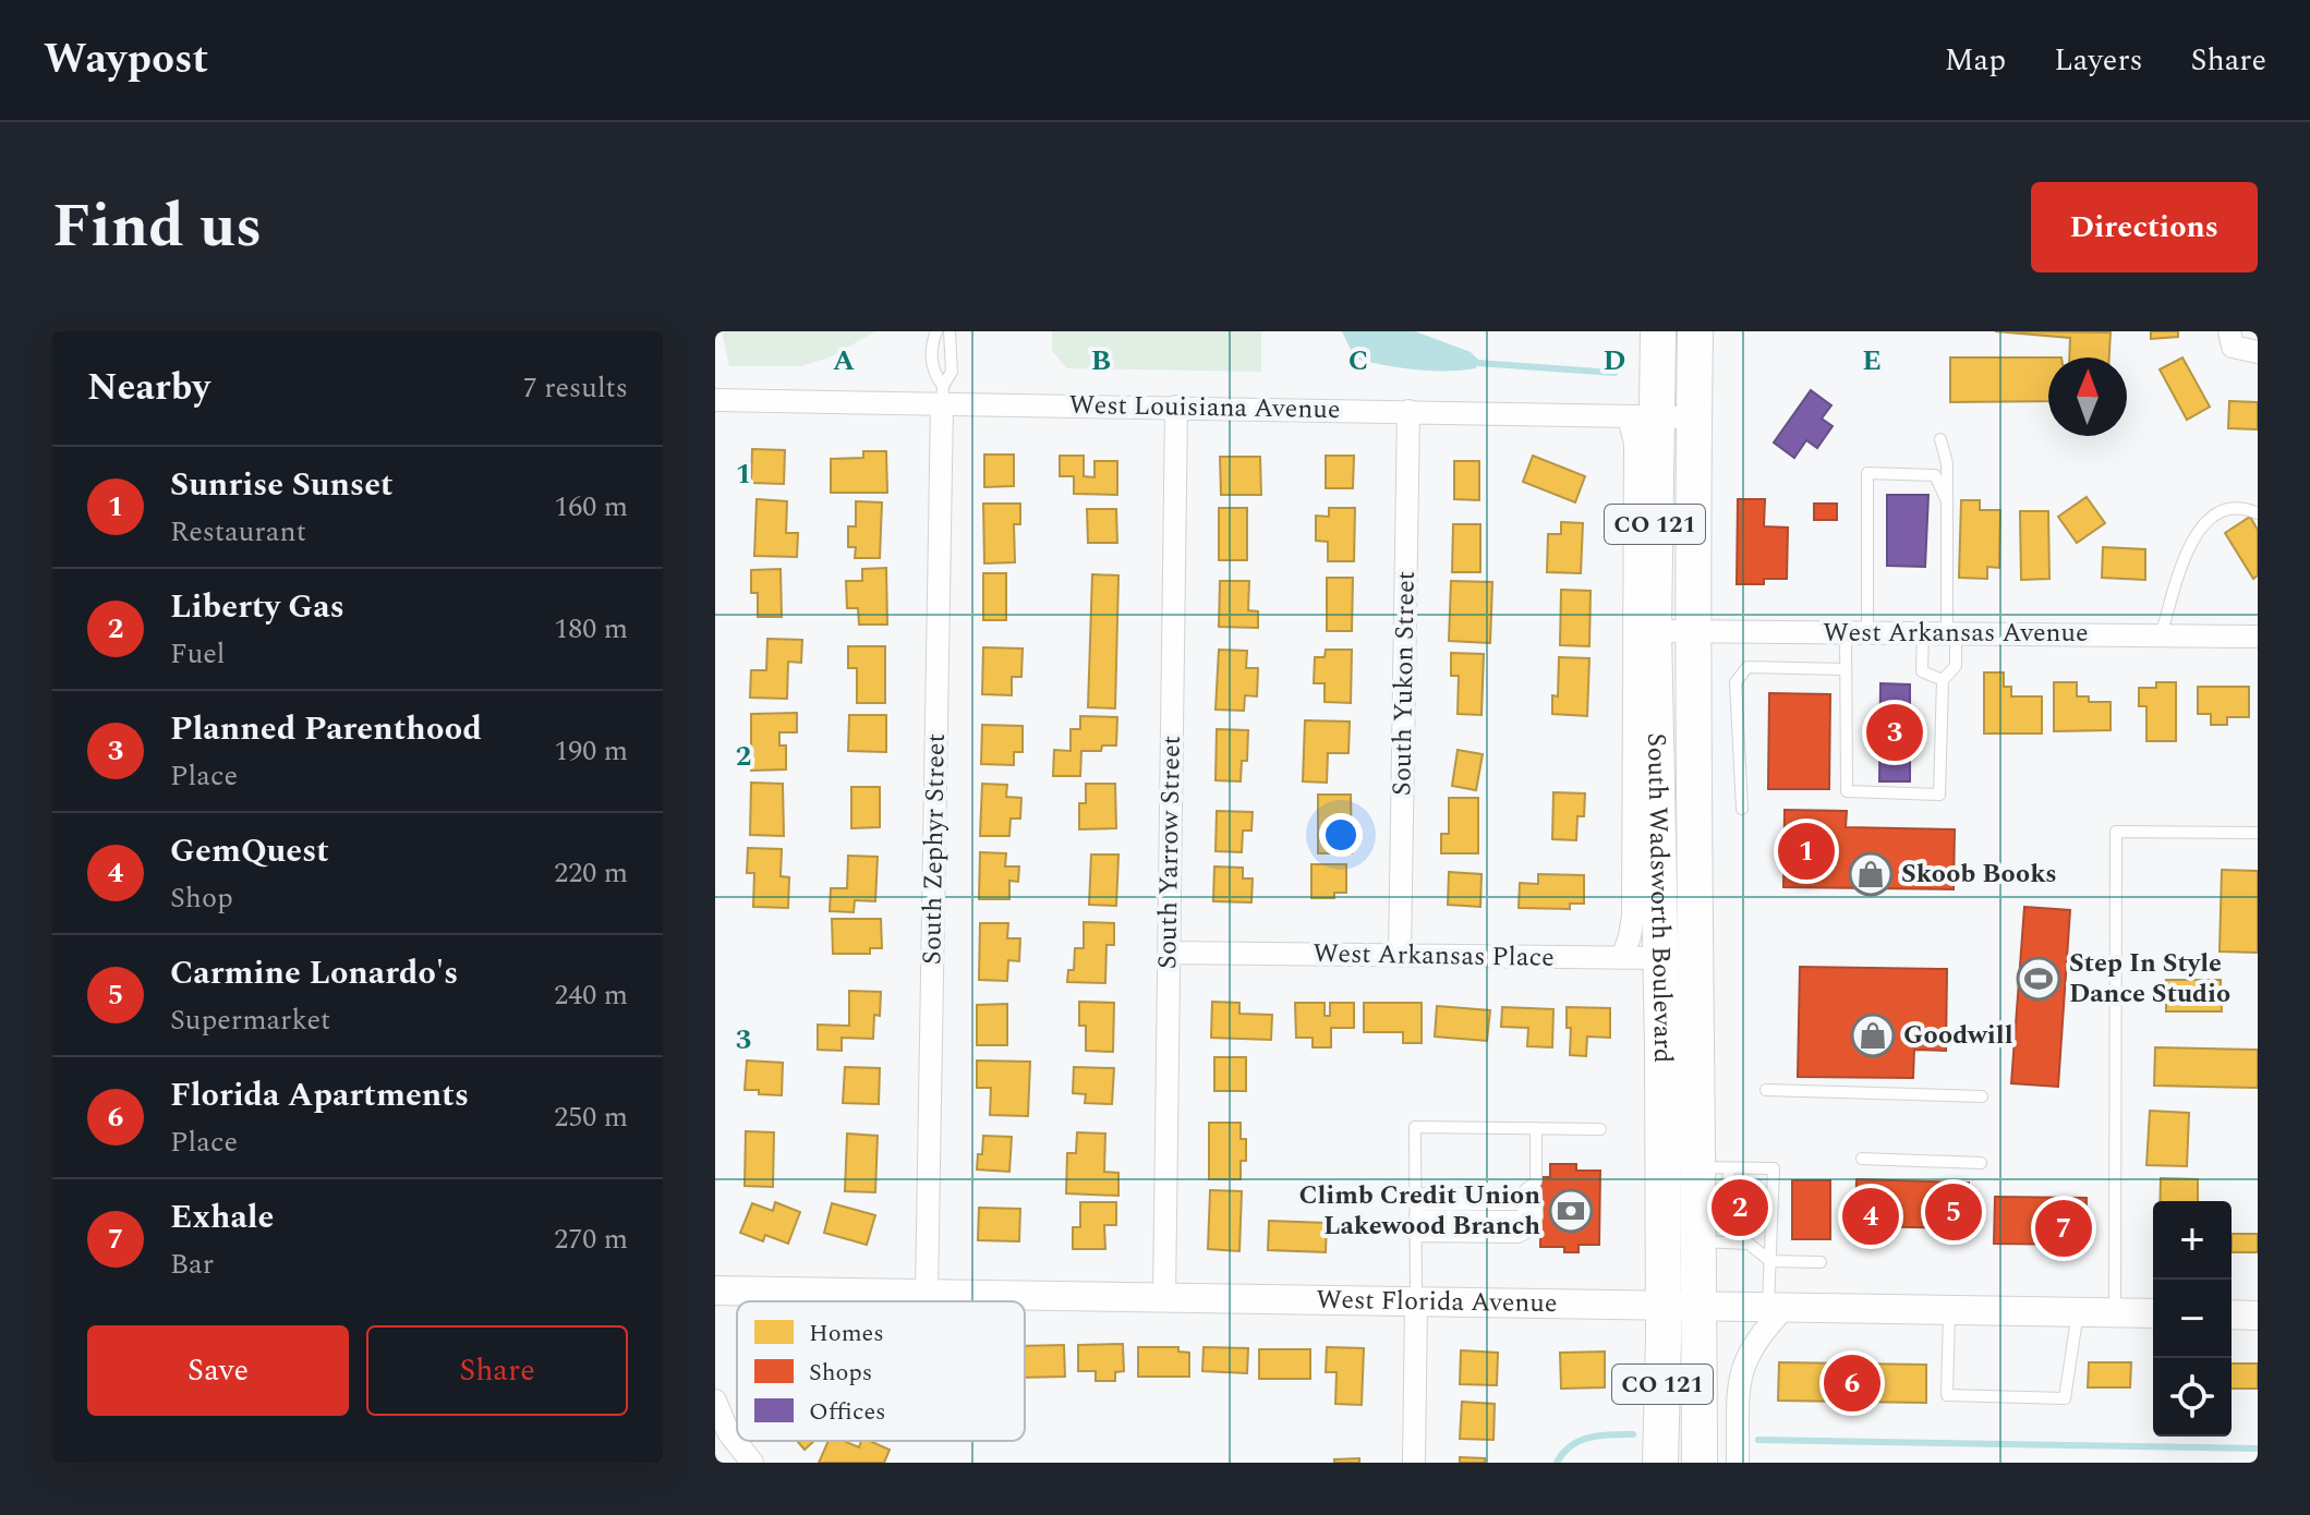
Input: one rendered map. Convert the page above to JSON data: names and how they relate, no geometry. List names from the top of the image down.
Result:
{
  "streets": {
    "main road": ["CO 121", "South Wadsworth Boulevard"],
    "street": [
      "West Louisiana Avenue",
      "West Arkansas Avenue",
      "South Yukon Street",
      "South Zephyr Street",
      "South Yarrow Street",
      "West Arkansas Place",
      "West Florida Avenue"
    ]
  },
  "crossings": [
    ["West Louisiana Avenue", "South Yukon Street"],
    ["West Louisiana Avenue", "South Zephyr Street"],
    ["West Louisiana Avenue", "South Yarrow Street"],
    ["West Louisiana Avenue", "South Wadsworth Boulevard"],
    ["West Arkansas Avenue", "South Wadsworth Boulevard"],
    ["South Yukon Street", "West Arkansas Place"],
    ["South Zephyr Street", "West Florida Avenue"],
    ["South Yarrow Street", "West Arkansas Place"],
    ["South Yarrow Street", "West Florida Avenue"],
    ["South Wadsworth Boulevard", "West Arkansas Place"],
    ["South Wadsworth Boulevard", "West Florida Avenue"]
  ],
  "places": {
    "shop": ["Skoob Books", "Goodwill"],
    "sports": ["Step In Style Dance Studio"],
    "bank": ["Climb Credit Union Lakewood Branch"]
  },
  "legend": ["Homes", "Shops", "Offices"],
  "north": "top",
  "page": {
    "header": "Waypost",
    "nav": ["Map", "Layers", "Share"],
    "title": "Find us",
    "buttons": [
      "Directions",
      ["Save", "Share"]
    ],
    "heading": ["Nearby", "7 results"],
    "list": [
      {
        "mark": "1",
        "name": "Sunrise Sunset",
        "note": "Restaurant",
        "value": "160 m"
      },
      {
        "mark": "2",
        "name": "Liberty Gas",
        "note": "Fuel",
        "value": "180 m"
      },
      {
        "mark": "3",
        "name": "Planned Parenthood",
        "note": "Place",
        "value": "190 m"
      },
      {
        "mark": "4",
        "name": "GemQuest",
        "note": "Shop",
        "value": "220 m"
      },
      {
        "mark": "5",
        "name": "Carmine Lonardo's",
        "note": "Supermarket",
        "value": "240 m"
      },
      {
        "mark": "6",
        "name": "Florida Apartments",
        "note": "Place",
        "value": "250 m"
      },
      {
        "mark": "7",
        "name": "Exhale",
        "note": "Bar",
        "value": "270 m"
      }
    ],
    "pins": [
      "3",
      "1",
      "2",
      "5",
      "4",
      "7",
      "6"
    ],
    "map_buttons": ["+", "−"]
  },
  "grid": {
    "columns": [
      "A",
      "B",
      "C",
      "D",
      "E"
    ],
    "rows": ["1", "2", "3"]
  }
}
